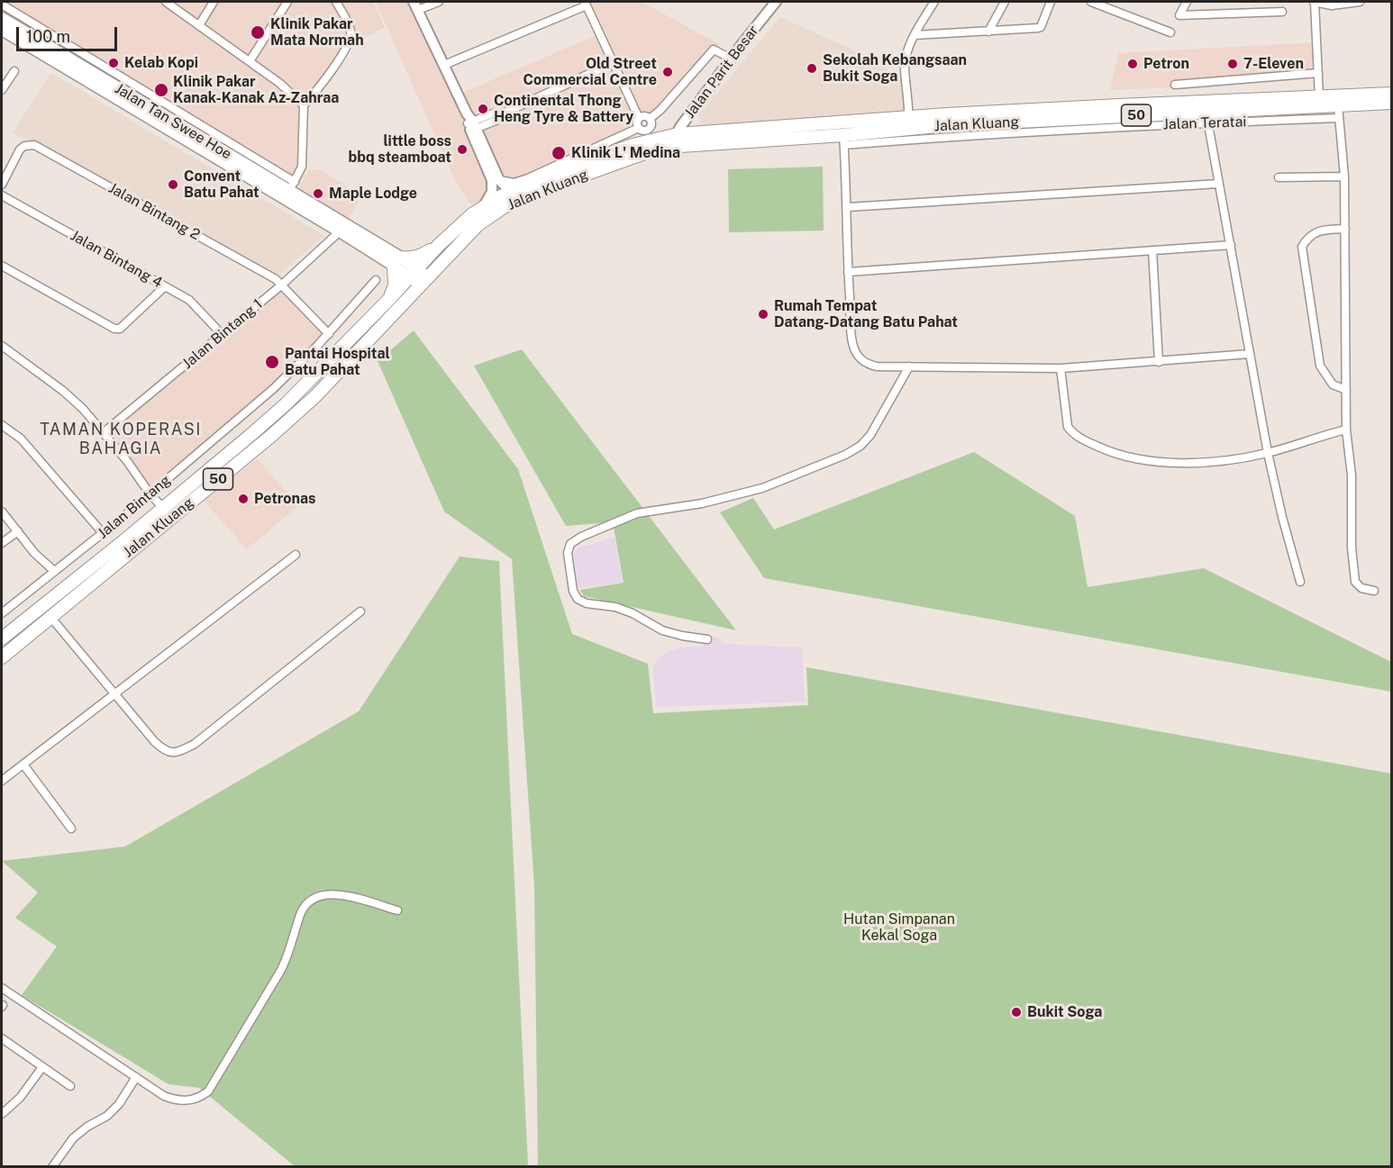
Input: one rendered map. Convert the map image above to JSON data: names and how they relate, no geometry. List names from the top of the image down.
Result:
{
  "streets": {
    "highway": ["50", "Jalan Kluang"],
    "main road": ["Jalan Tan Swee Hoe"],
    "street": [
      "Jalan Parit Besar",
      "Jalan Bintang 2",
      "Jalan Bintang 4",
      "Jalan Bintang 1",
      "Jalan Bintang"
    ]
  },
  "crossings": [
    ["Jalan Parit Besar", "Jalan Kluang"],
    ["Jalan Tan Swee Hoe", "Jalan Kluang"],
    ["Jalan Tan Swee Hoe", "Jalan Bintang 1"],
    ["Jalan Bintang 2", "Jalan Bintang 1"],
    ["Jalan Bintang 2", "Jalan Bintang"],
    ["Jalan Bintang 4", "Jalan Bintang 1"]
  ],
  "districts": ["TAMAN KOPERASI BAHAGIA"],
  "parks": ["Hutan Simpanan Kekal Soga"],
  "places": [
    "Klinik Pakar Mata Normah",
    "Kelab Kopi",
    "Petron",
    "7-Eleven",
    "Sekolah Kebangsaan Bukit Soga",
    "Old Street Commercial Centre",
    "Klinik Pakar Kanak-Kanak Az-Zahraa",
    "Continental Thong Heng Tyre & Battery",
    "little boss bbq steamboat",
    "Klinik L' Medina",
    "Convent Batu Pahat",
    "Maple Lodge",
    "Rumah Tempat Datang-Datang Batu Pahat",
    "Pantai Hospital Batu Pahat",
    "Petronas",
    "Bukit Soga"
  ],
  "scale_bar": "100 m"
}
